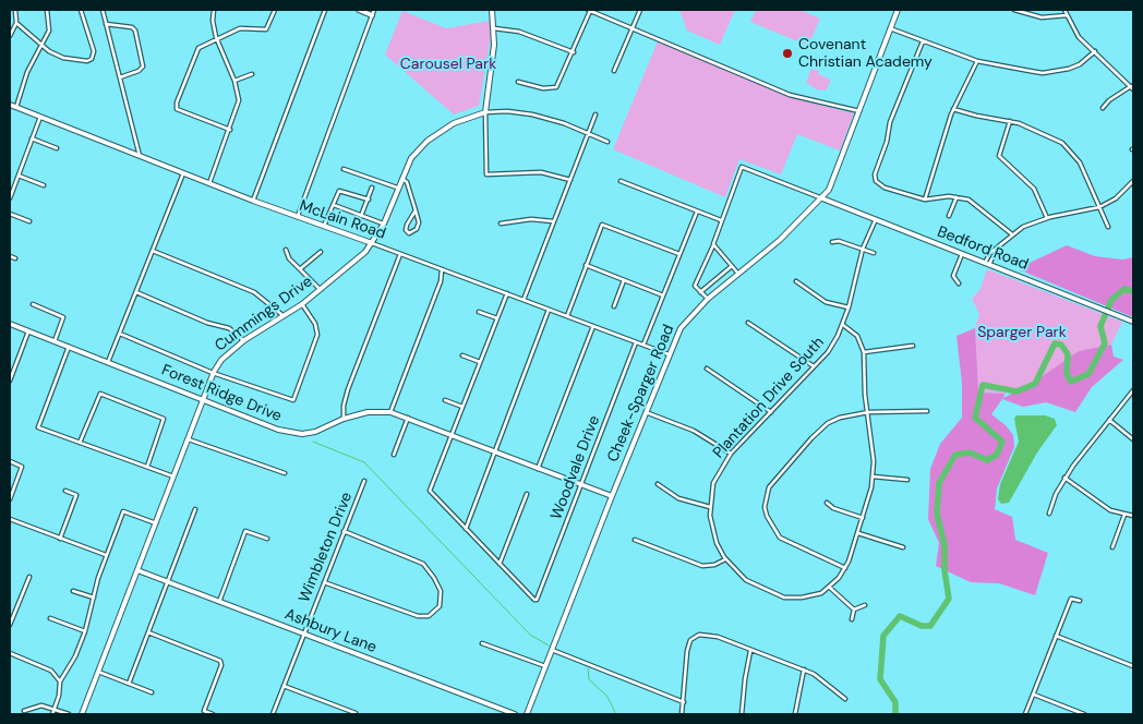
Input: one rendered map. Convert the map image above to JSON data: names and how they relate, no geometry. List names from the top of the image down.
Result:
{
  "streets": {
    "street": [
      "McLain Road",
      "Bedford Road",
      "Cummings Drive",
      "Forest Ridge Drive",
      "Cheek-Sparger Road",
      "Plantation Drive South",
      "Woodvale Drive",
      "Wimbleton Drive",
      "Ashbury Lane"
    ]
  },
  "crossings": [
    ["McLain Road", "Cummings Drive"],
    ["McLain Road", "Cheek-Sparger Road"],
    ["McLain Road", "Woodvale Drive"],
    ["Bedford Road", "Cheek-Sparger Road"],
    ["Bedford Road", "Plantation Drive South"],
    ["Cummings Drive", "Forest Ridge Drive"],
    ["Cummings Drive", "Ashbury Lane"],
    ["Forest Ridge Drive", "Cheek-Sparger Road"],
    ["Forest Ridge Drive", "Woodvale Drive"],
    ["Wimbleton Drive", "Ashbury Lane"]
  ],
  "parks": ["Carousel Park", "Sparger Park"],
  "places": ["Covenant Christian Academy"]
}
